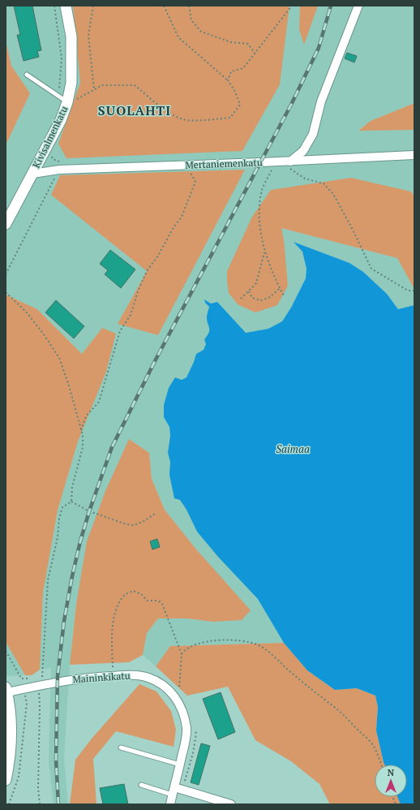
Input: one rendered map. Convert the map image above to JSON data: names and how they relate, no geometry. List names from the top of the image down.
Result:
{
  "streets": {
    "street": ["Kivisalmenkatu", "Mertaniemenkatu", "Maininkikatu"]
  },
  "crossings": [
    ["Kivisalmenkatu", "Mertaniemenkatu"]
  ],
  "districts": ["SUOLAHTI"],
  "water": ["Saimaa"],
  "north": "top"
}
